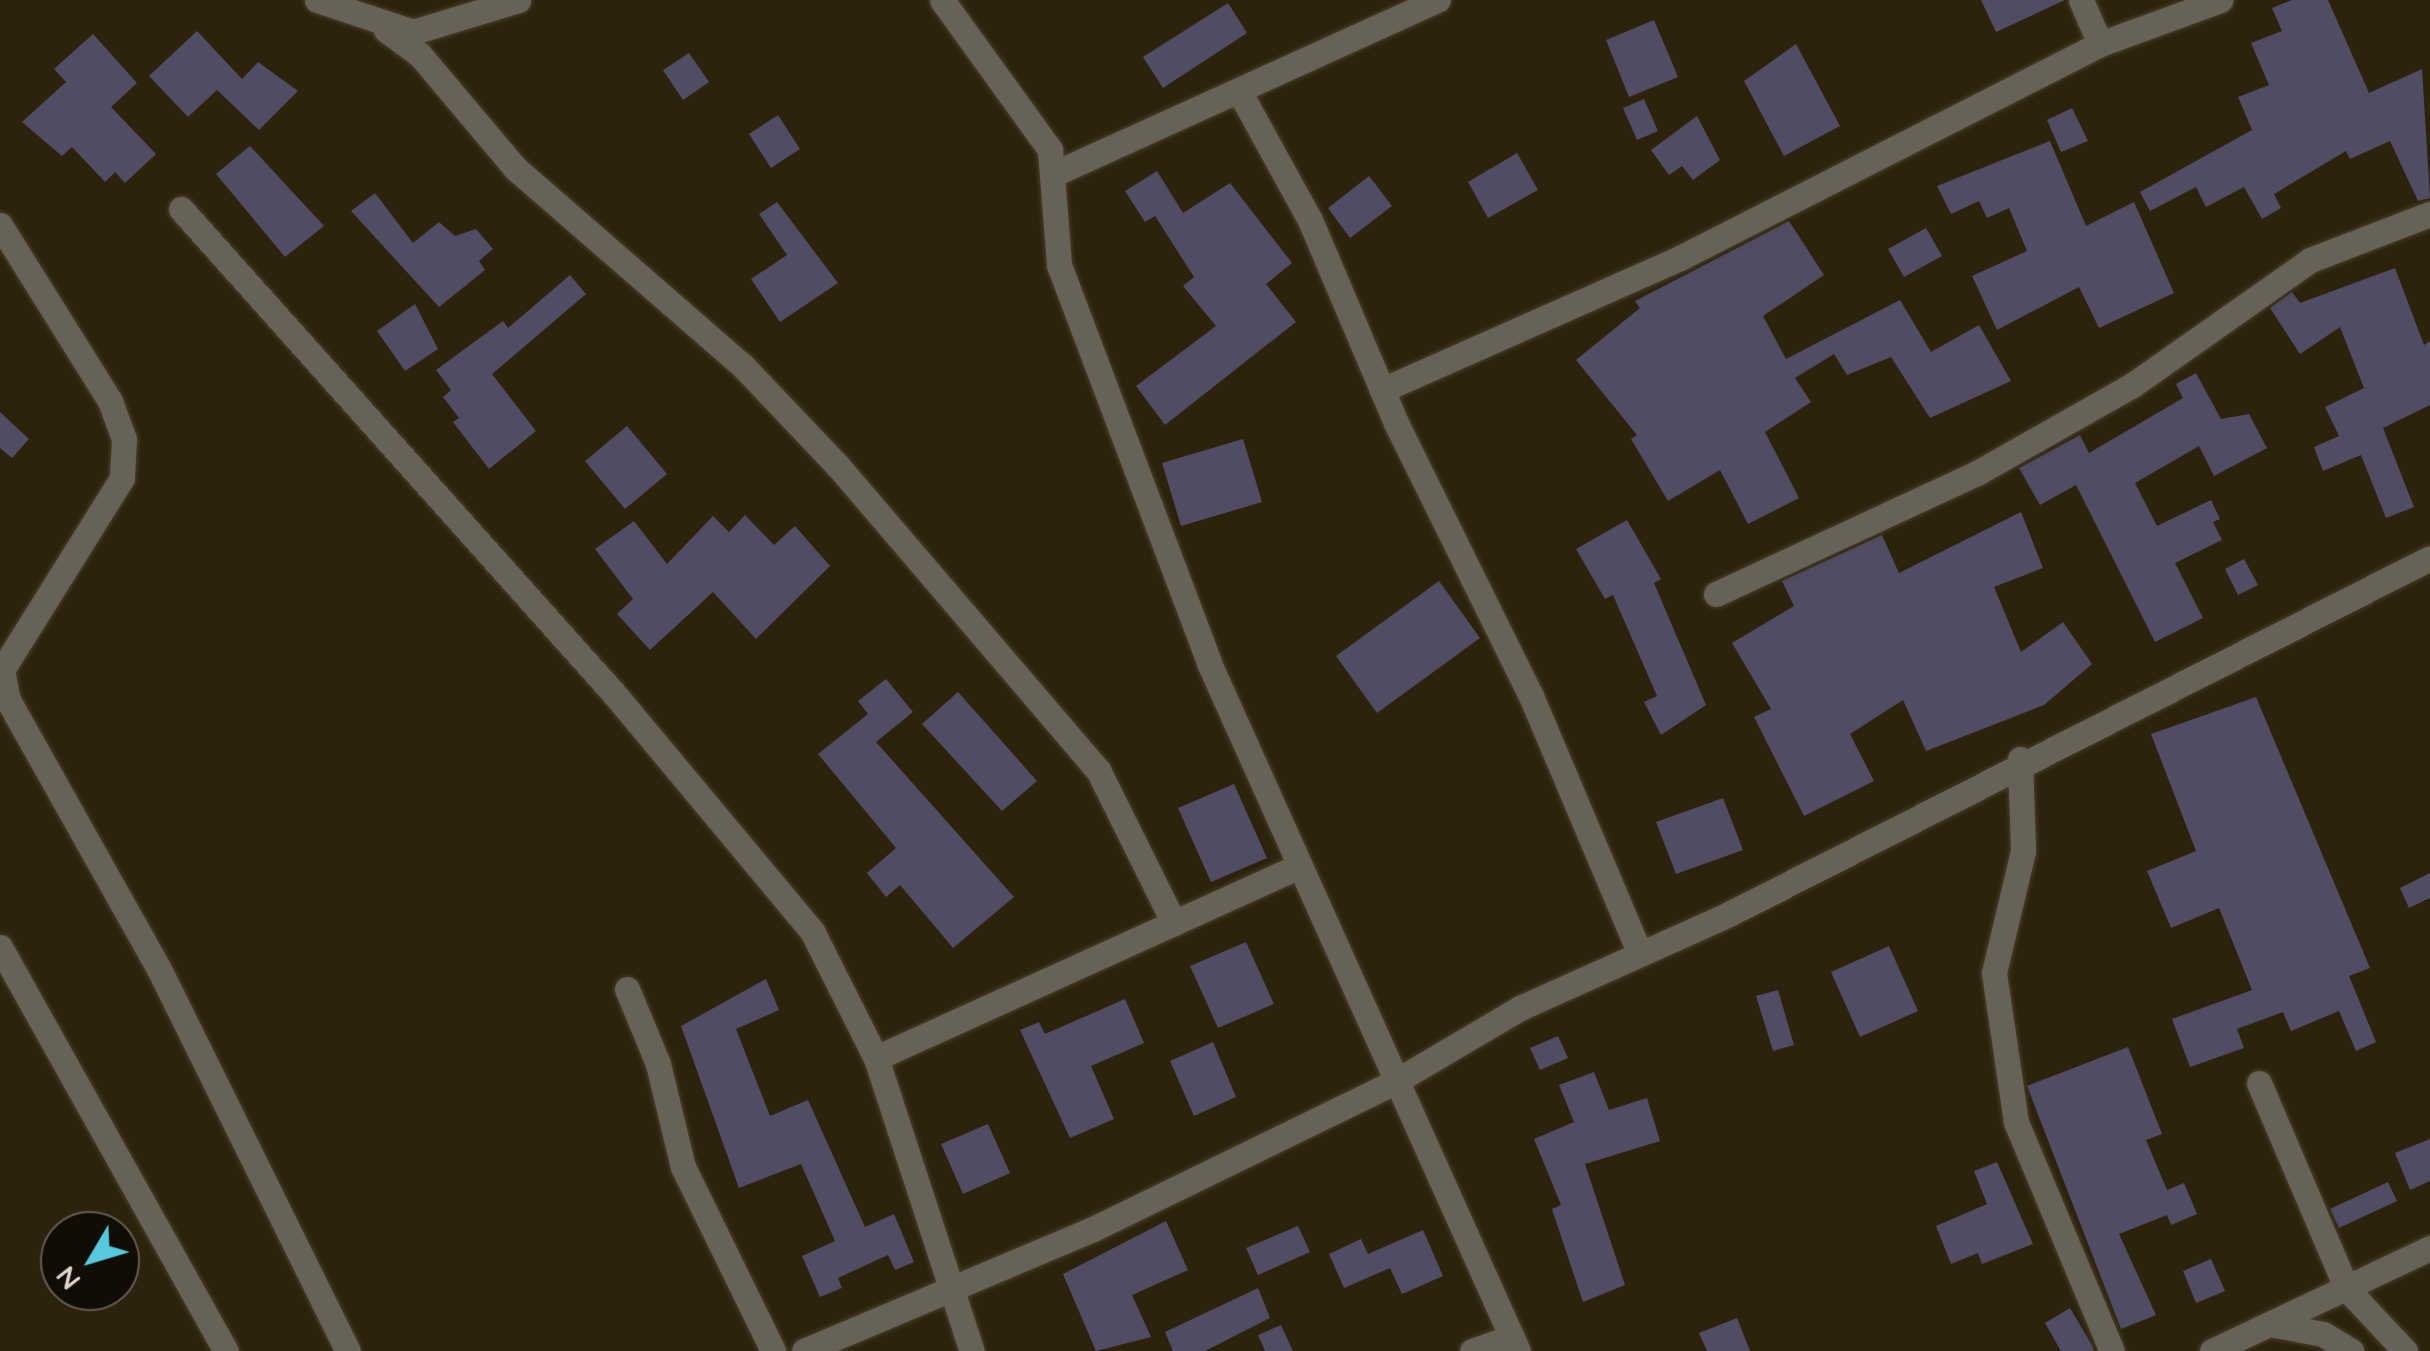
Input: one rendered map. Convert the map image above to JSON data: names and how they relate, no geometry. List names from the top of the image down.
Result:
{
  "north": "bottom left"
}
